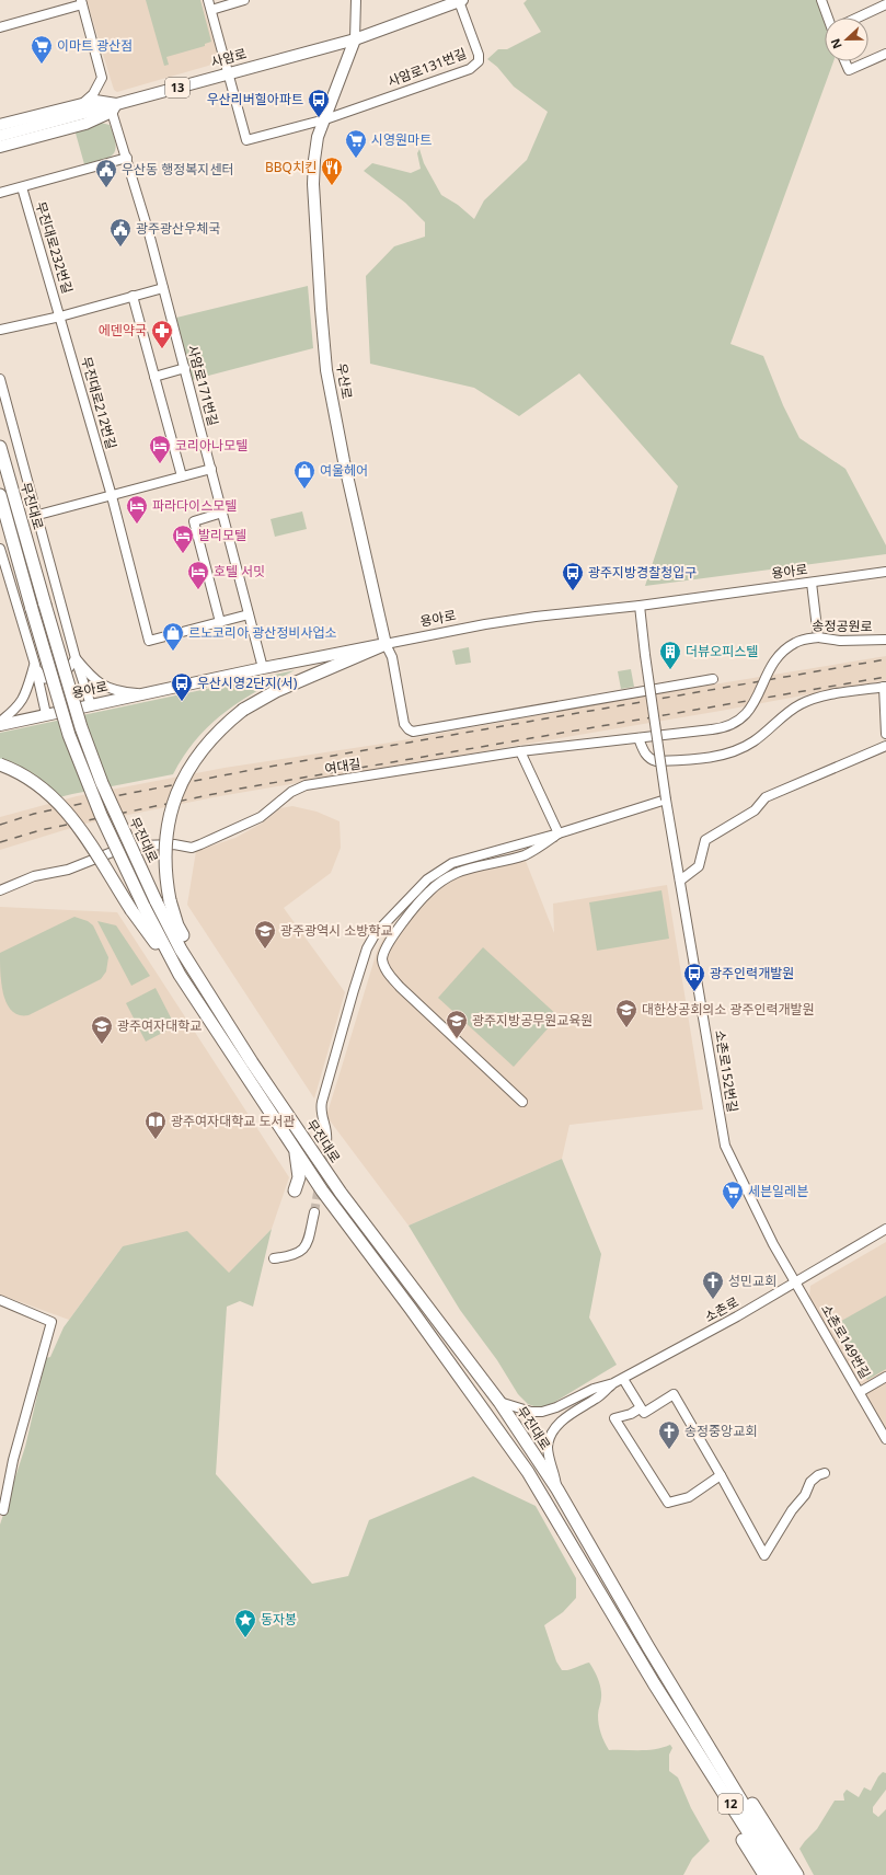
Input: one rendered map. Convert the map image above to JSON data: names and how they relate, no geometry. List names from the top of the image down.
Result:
{
  "streets": {
    "highway": ["무진대로", "12"],
    "main road": [
      "사암로",
      "13",
      "우산로",
      "용아로"
    ],
    "street": [
      "사암로131번길",
      "무진대로232번길",
      "사암로171번길",
      "무진대로212번길",
      "송정공원로",
      "여대길",
      "소촌로152번길",
      "소촌로",
      "소촌로149번길"
    ]
  },
  "crossings": [
    ["사암로", "사암로131번길"],
    ["사암로", "우산로"],
    ["사암로", "사암로171번길"],
    ["사암로131번길", "우산로"],
    ["무진대로232번길", "무진대로212번길"],
    ["우산로", "용아로"],
    ["사암로171번길", "용아로"],
    ["무진대로", "용아로"],
    ["무진대로", "12"],
    ["용아로", "소촌로152번길"],
    ["송정공원로", "여대길"],
    ["소촌로152번길", "소촌로"],
    ["소촌로152번길", "소촌로149번길"],
    ["소촌로", "소촌로149번길"]
  ],
  "places": {
    "supermarket": ["이마트 광산점", "시영원마트", "세븐일레븐"],
    "bus stop": [
      "우산리버힐아파트",
      "광주지방경찰청입구",
      "우산시영2단지(서)",
      "광주인력개발원"
    ],
    "restaurant": ["BBQ치킨"],
    "public building": ["우산동 행정복지센터", "광주광산우체국"],
    "pharmacy": ["에덴약국"],
    "hotel": [
      "코리아나모텔",
      "파라다이스모텔",
      "발리모텔",
      "호텔 서밋"
    ],
    "shop": ["여울헤어", "르노코리아 광산정비사업소"],
    "building": ["더뷰오피스텔"],
    "school or university": [
      "광주광역시 소방학교",
      "대한상공회의소 광주인력개발원",
      "광주지방공무원교육원",
      "광주여자대학교"
    ],
    "library": ["광주여자대학교 도서관"],
    "church": ["성민교회", "송정중앙교회"],
    "place": ["동자봉"]
  },
  "north": "left"
}
